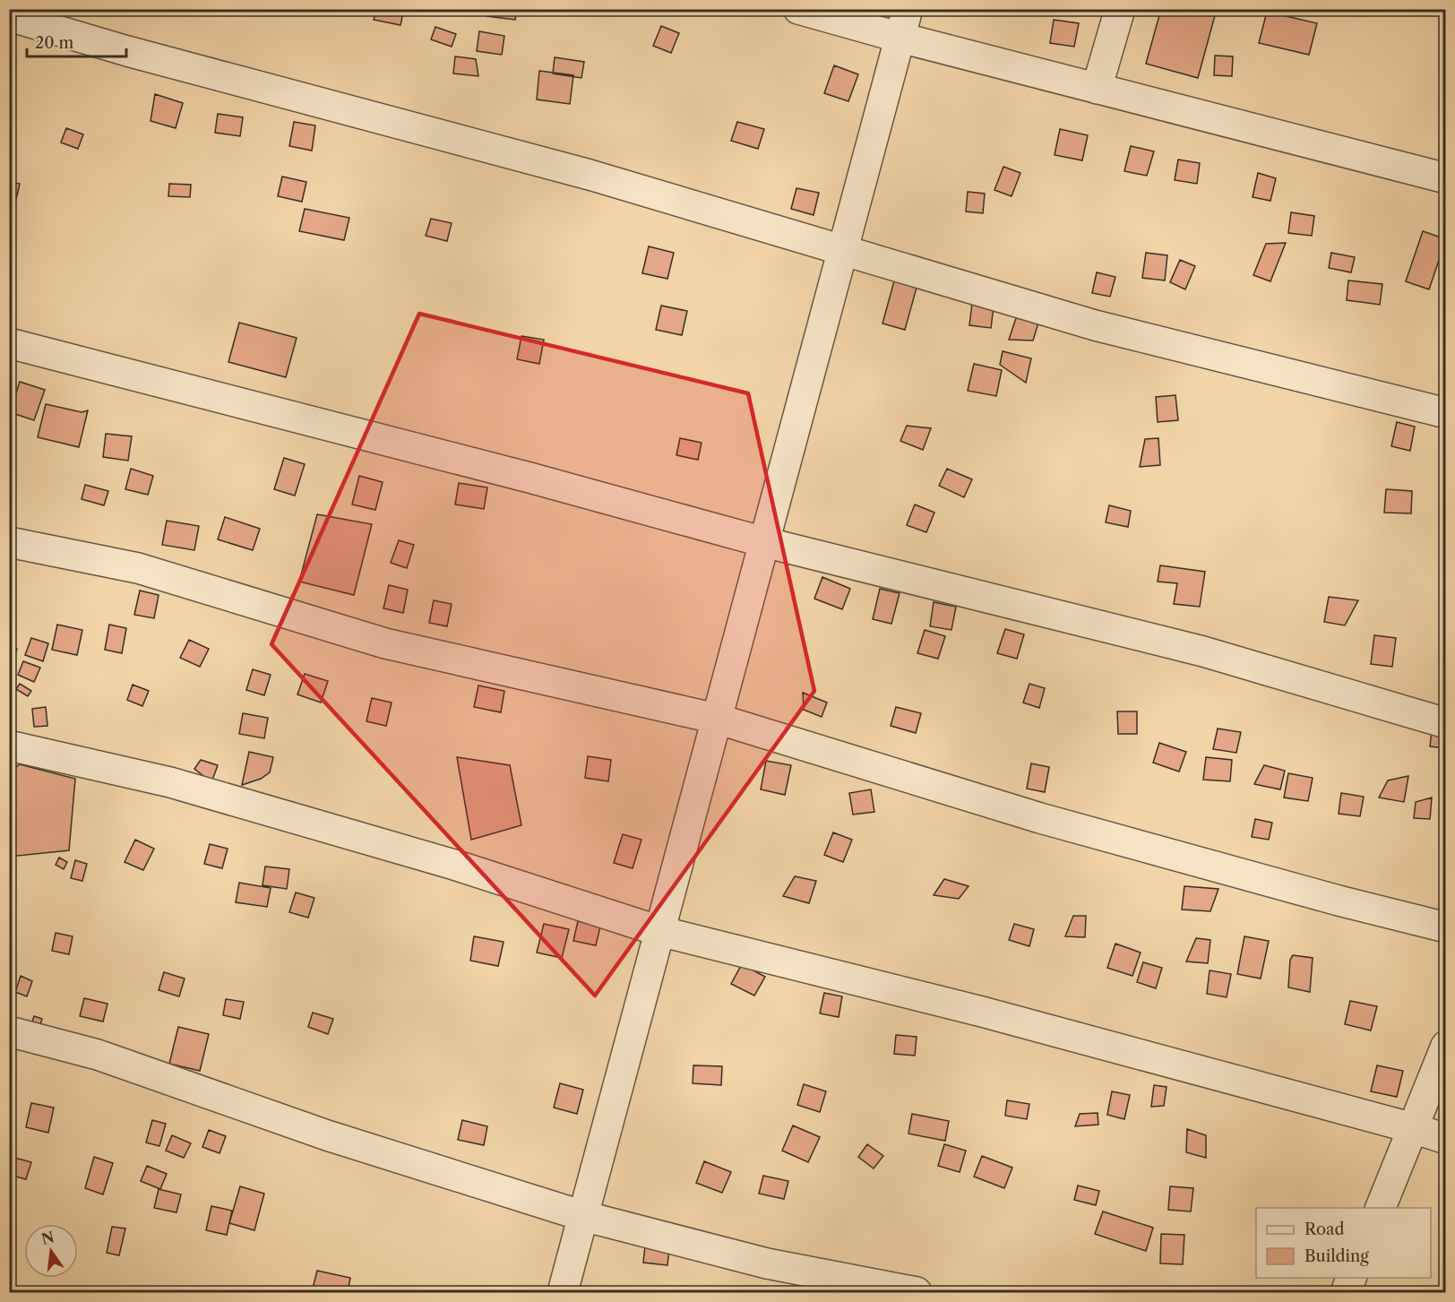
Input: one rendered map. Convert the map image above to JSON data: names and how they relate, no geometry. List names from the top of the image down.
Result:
{
  "legend": ["Road", "Building"],
  "scale_bar": "20 m",
  "north": "top"
}
